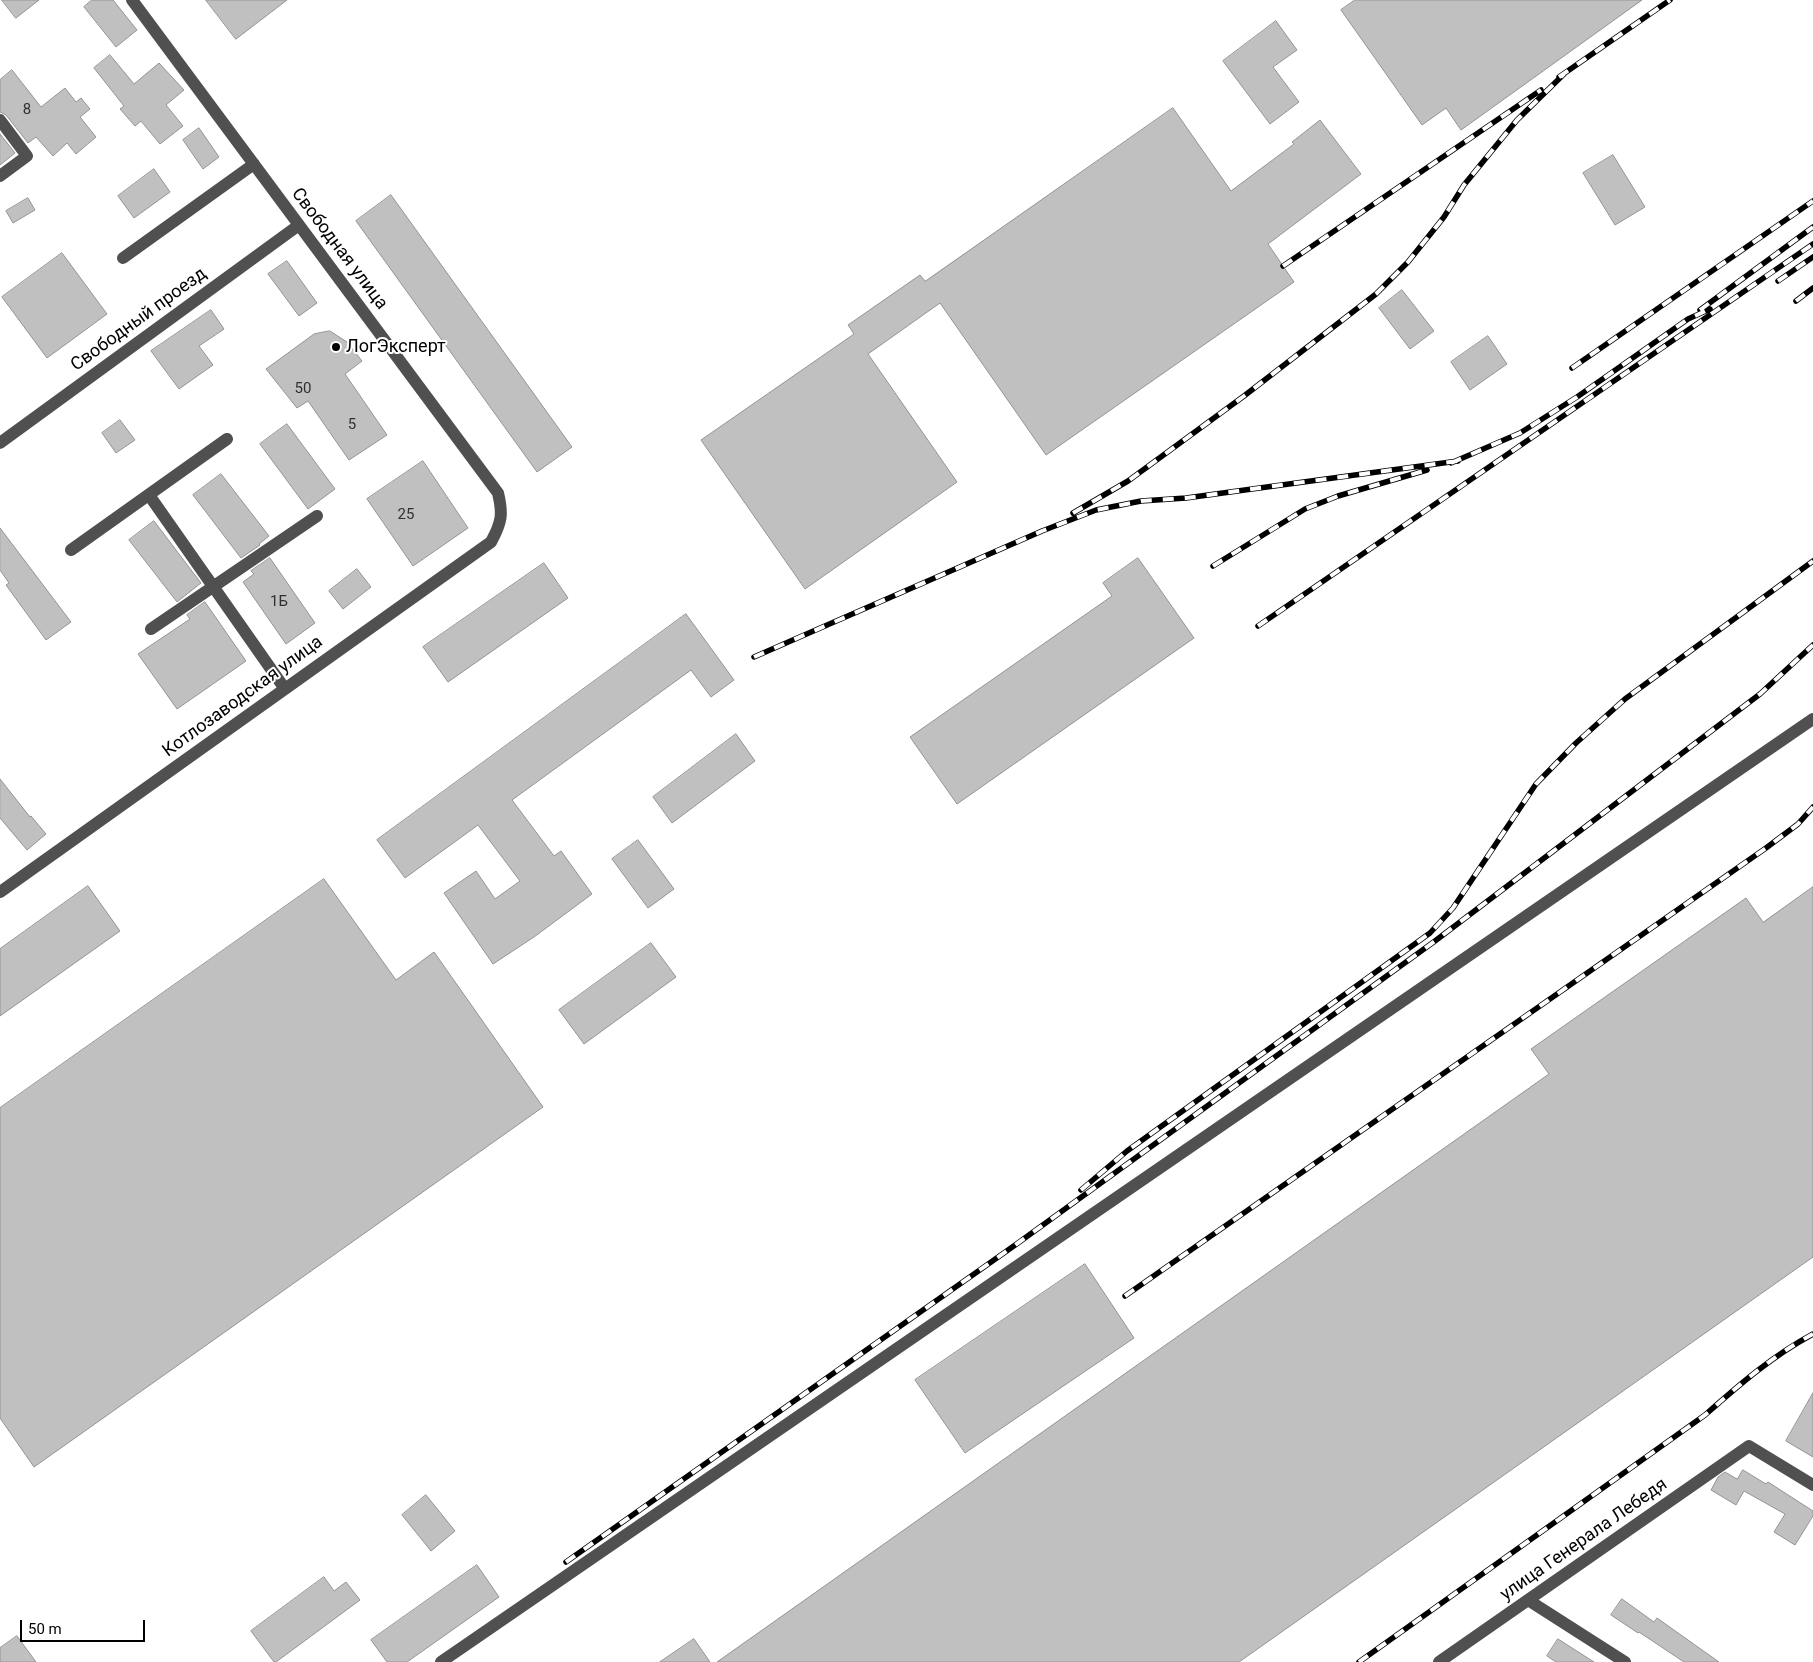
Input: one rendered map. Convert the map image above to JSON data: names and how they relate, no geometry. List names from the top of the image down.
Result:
{
  "streets": {
    "street": [
      "Свободная улица",
      "Свободный проезд",
      "Котлозаводская улица",
      "улица Генерала Лебедя"
    ]
  },
  "crossings": [
    ["Свободная улица", "Свободный проезд"],
    ["Свободная улица", "Котлозаводская улица"]
  ],
  "places": ["ЛогЭксперт"],
  "house_numbers": [
    "8",
    "50",
    "5",
    "25",
    "1Б"
  ],
  "scale_bar": "50 m"
}
